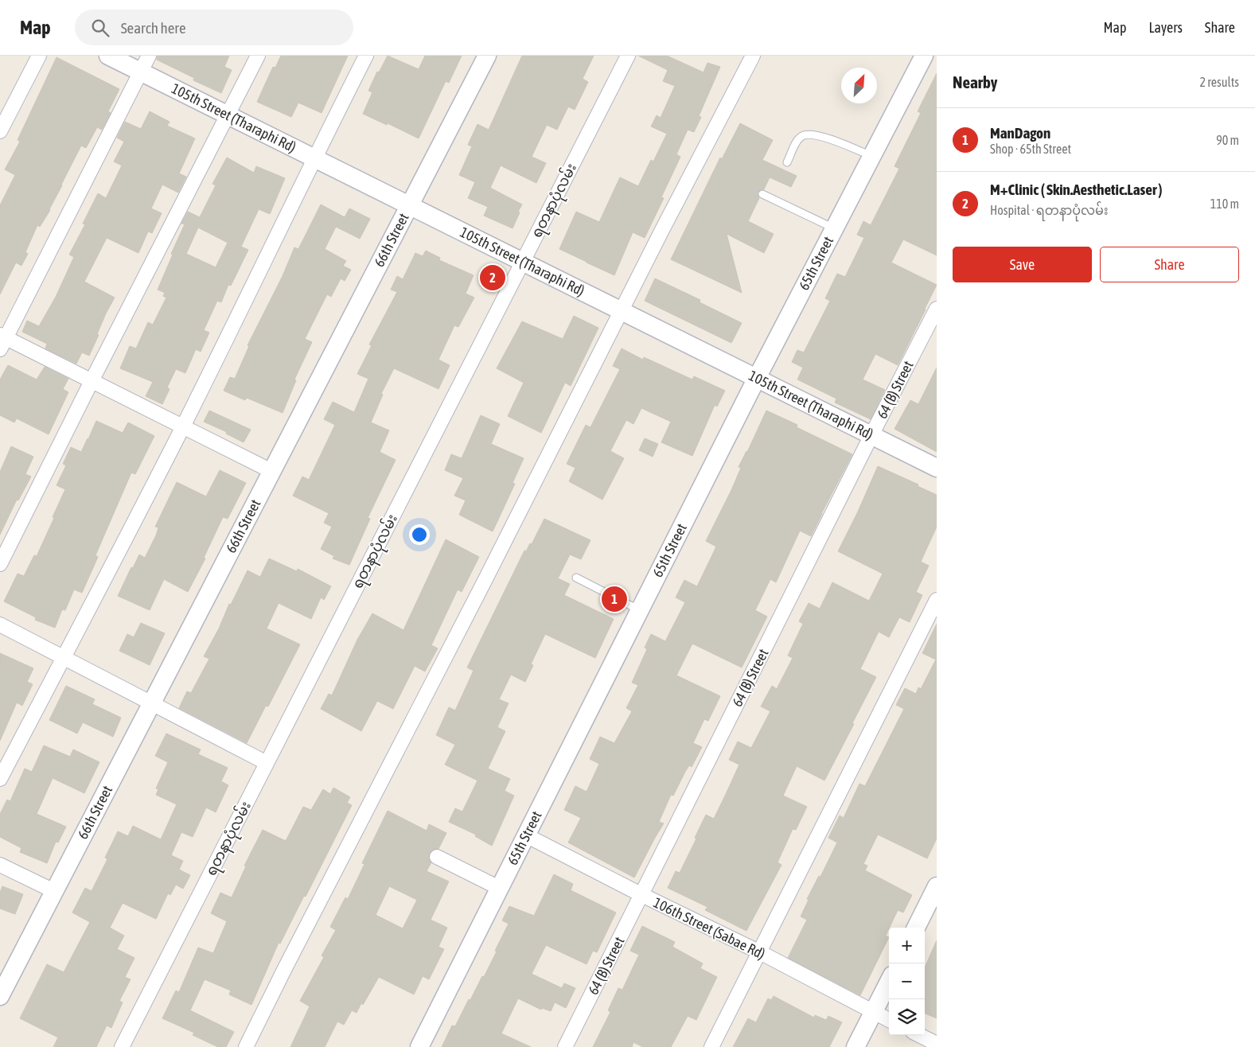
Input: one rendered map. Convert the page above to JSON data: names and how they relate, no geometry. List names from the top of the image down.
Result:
{
  "streets": {
    "street": [
      "105th Street (Tharaphi Rd)",
      "ရတနာပုံလမ်း",
      "66th Street",
      "65th Street",
      "64 (B) Street",
      "106th Street (Sabae Rd)"
    ]
  },
  "crossings": [
    ["105th Street (Tharaphi Rd)", "ရတနာပုံလမ်း"],
    ["105th Street (Tharaphi Rd)", "66th Street"],
    ["105th Street (Tharaphi Rd)", "65th Street"],
    ["105th Street (Tharaphi Rd)", "64 (B) Street"],
    ["65th Street", "106th Street (Sabae Rd)"],
    ["64 (B) Street", "106th Street (Sabae Rd)"]
  ],
  "north": "top right",
  "page": {
    "header": "Map",
    "search": "Search here",
    "nav": ["Map", "Layers", "Share"],
    "heading": ["Nearby", "2 results"],
    "list": [
      {
        "mark": "1",
        "name": "ManDagon",
        "note": "Shop · 65th Street",
        "value": "90 m"
      },
      {
        "mark": "2",
        "name": "M+Clinic ( Skin.Aesthetic.Laser )",
        "note": "Hospital · ရတနာပုံလမ်း",
        "value": "110 m"
      }
    ],
    "buttons": ["Save", "Share"],
    "pins": ["2", "1"],
    "map_buttons": ["+", "−"]
  }
}
